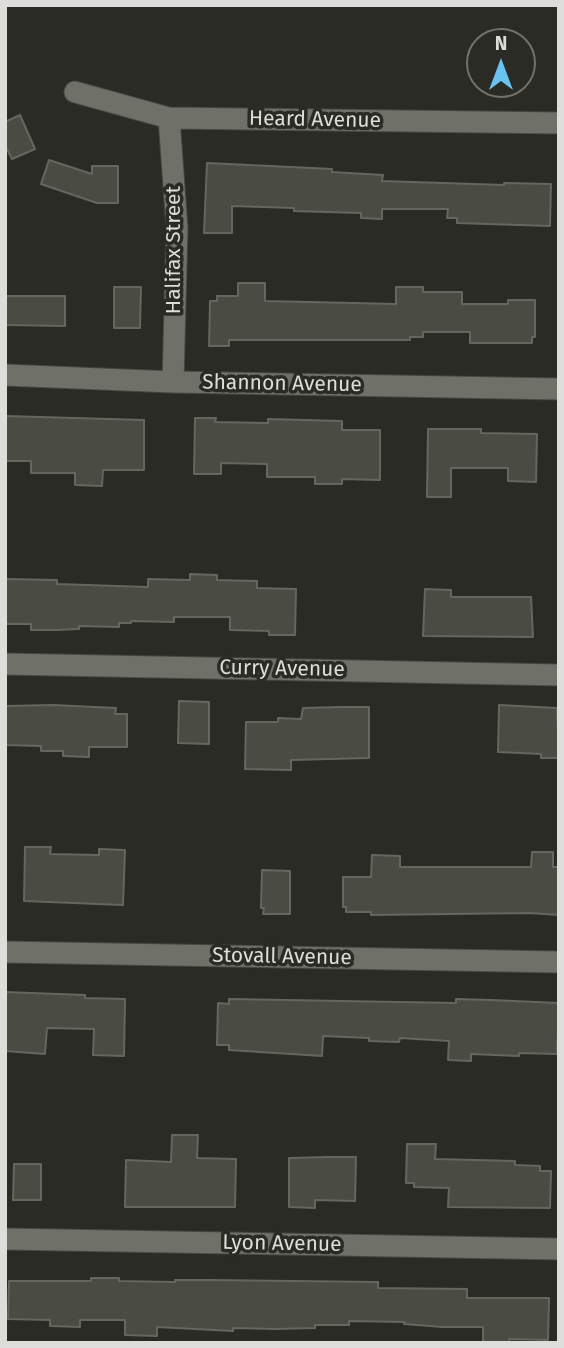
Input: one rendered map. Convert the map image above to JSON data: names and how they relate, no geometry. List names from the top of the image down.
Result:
{
  "streets": {
    "street": [
      "Heard Avenue",
      "Halifax Street",
      "Shannon Avenue",
      "Curry Avenue",
      "Stovall Avenue",
      "Lyon Avenue"
    ]
  },
  "crossings": [
    ["Heard Avenue", "Halifax Street"],
    ["Halifax Street", "Shannon Avenue"]
  ],
  "north": "top"
}
